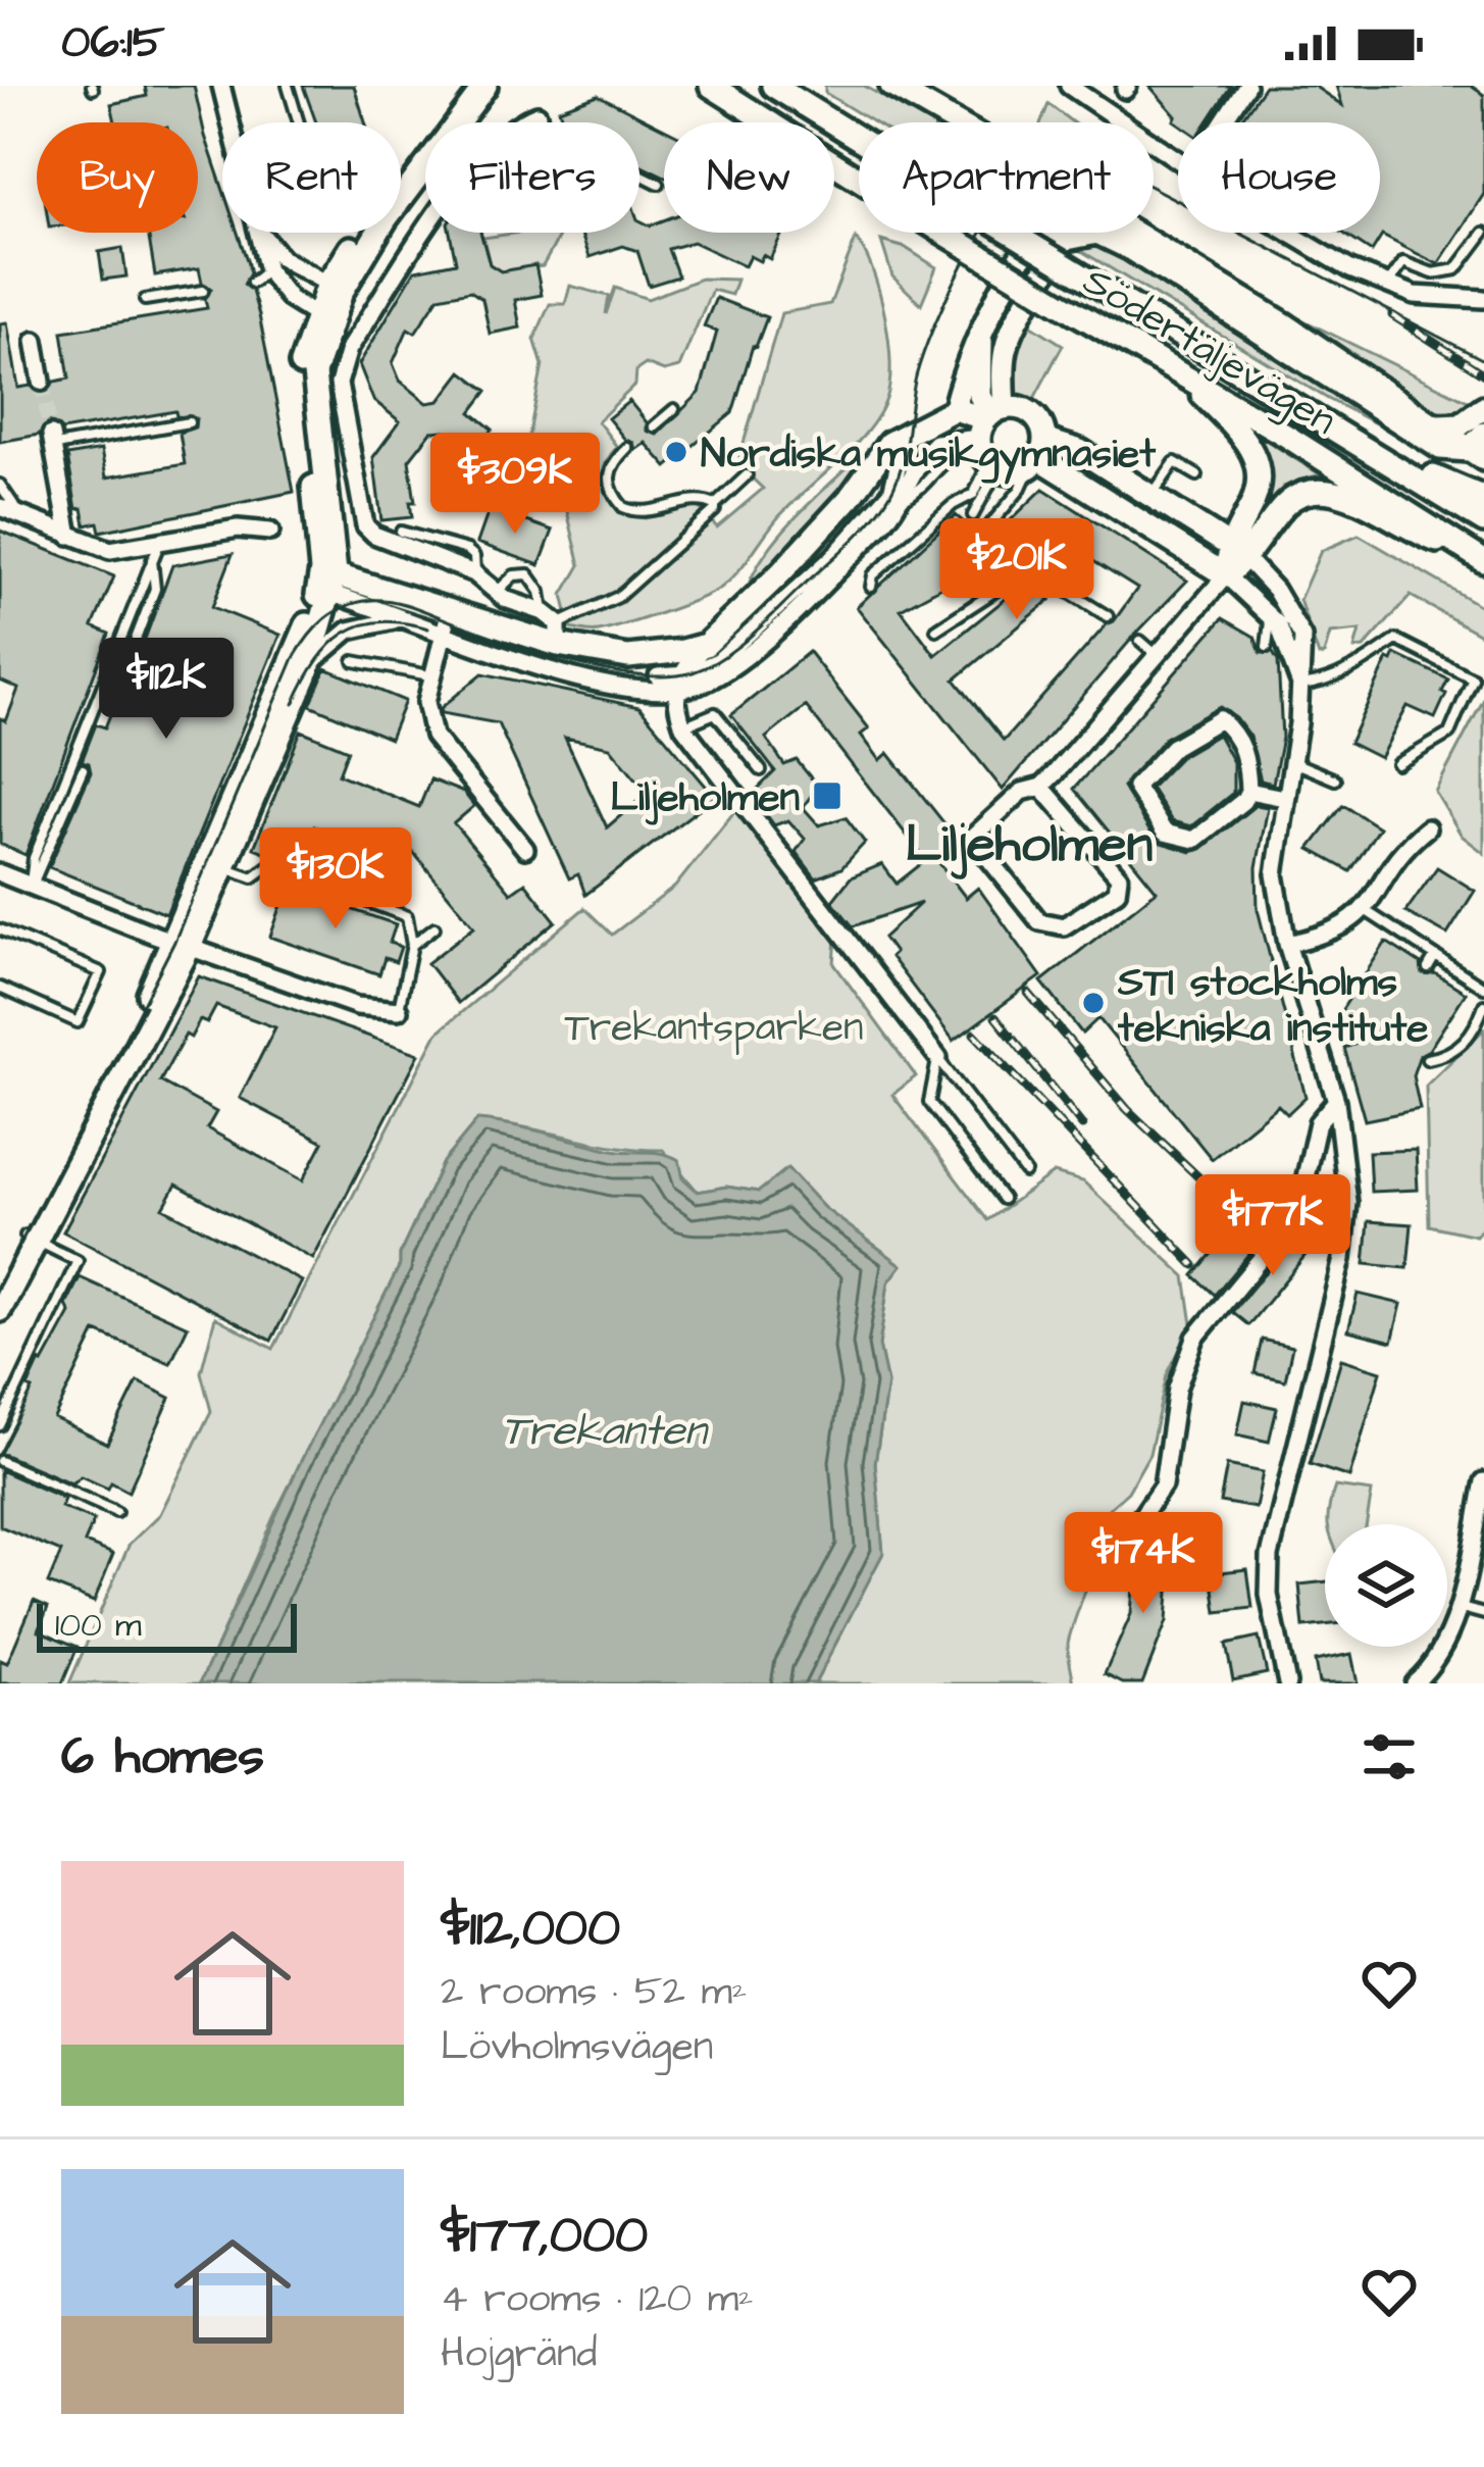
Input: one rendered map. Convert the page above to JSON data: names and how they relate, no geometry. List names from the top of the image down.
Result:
{
  "streets": {
    "street": ["Södertäljevägen"]
  },
  "districts": ["Liljeholmen"],
  "water": ["Trekanten"],
  "parks": ["Trekantsparken"],
  "places": {
    "other": ["Nordiska musikgymnasiet", "STI stockholms tekniska institute"],
    "transit": ["Liljeholmen"]
  },
  "scale_bar": "100 m",
  "page": {
    "status": "06:15",
    "chip": [
      "Buy",
      "Rent",
      "Filters",
      "New",
      "Apartment",
      "House"
    ],
    "price": [
      "$309K",
      "$201K",
      "$112K",
      "$130K",
      "$177K",
      "$174K"
    ],
    "scale": "100 m",
    "heading": "6 homes",
    "list": [
      {
        "name": "$112,000",
        "note": "2 rooms · 52 m² · Lövholmsvägen"
      },
      {
        "name": "$177,000",
        "note": "4 rooms · 120 m² · Hojgränd"
      }
    ]
  }
}
